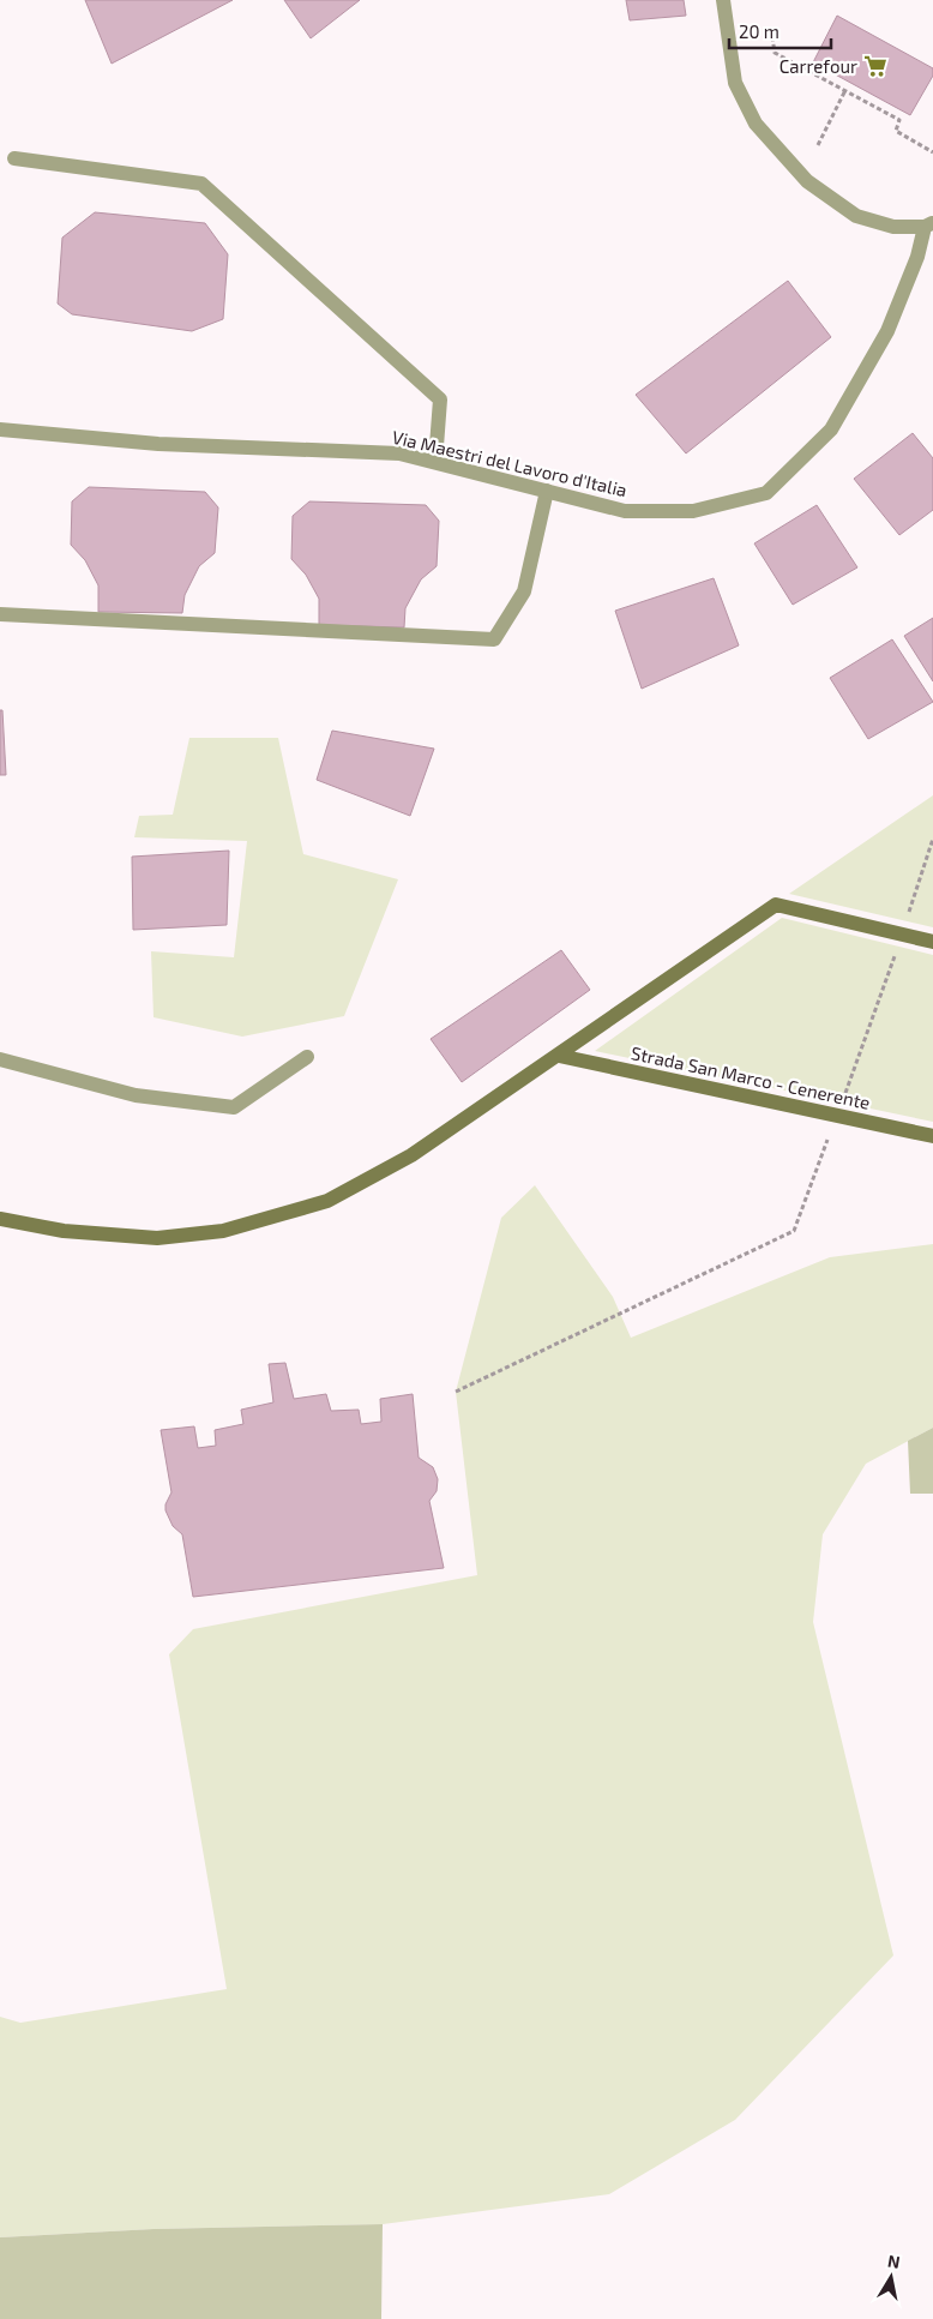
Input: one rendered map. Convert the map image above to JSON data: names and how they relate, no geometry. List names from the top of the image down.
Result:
{
  "streets": {
    "main road": ["Strada San Marco - Cenerente"],
    "street": ["Via Maestri del Lavoro d'Italia"]
  },
  "places": {
    "supermarket": ["Carrefour"]
  },
  "scale_bar": "20 m",
  "north": "top"
}
